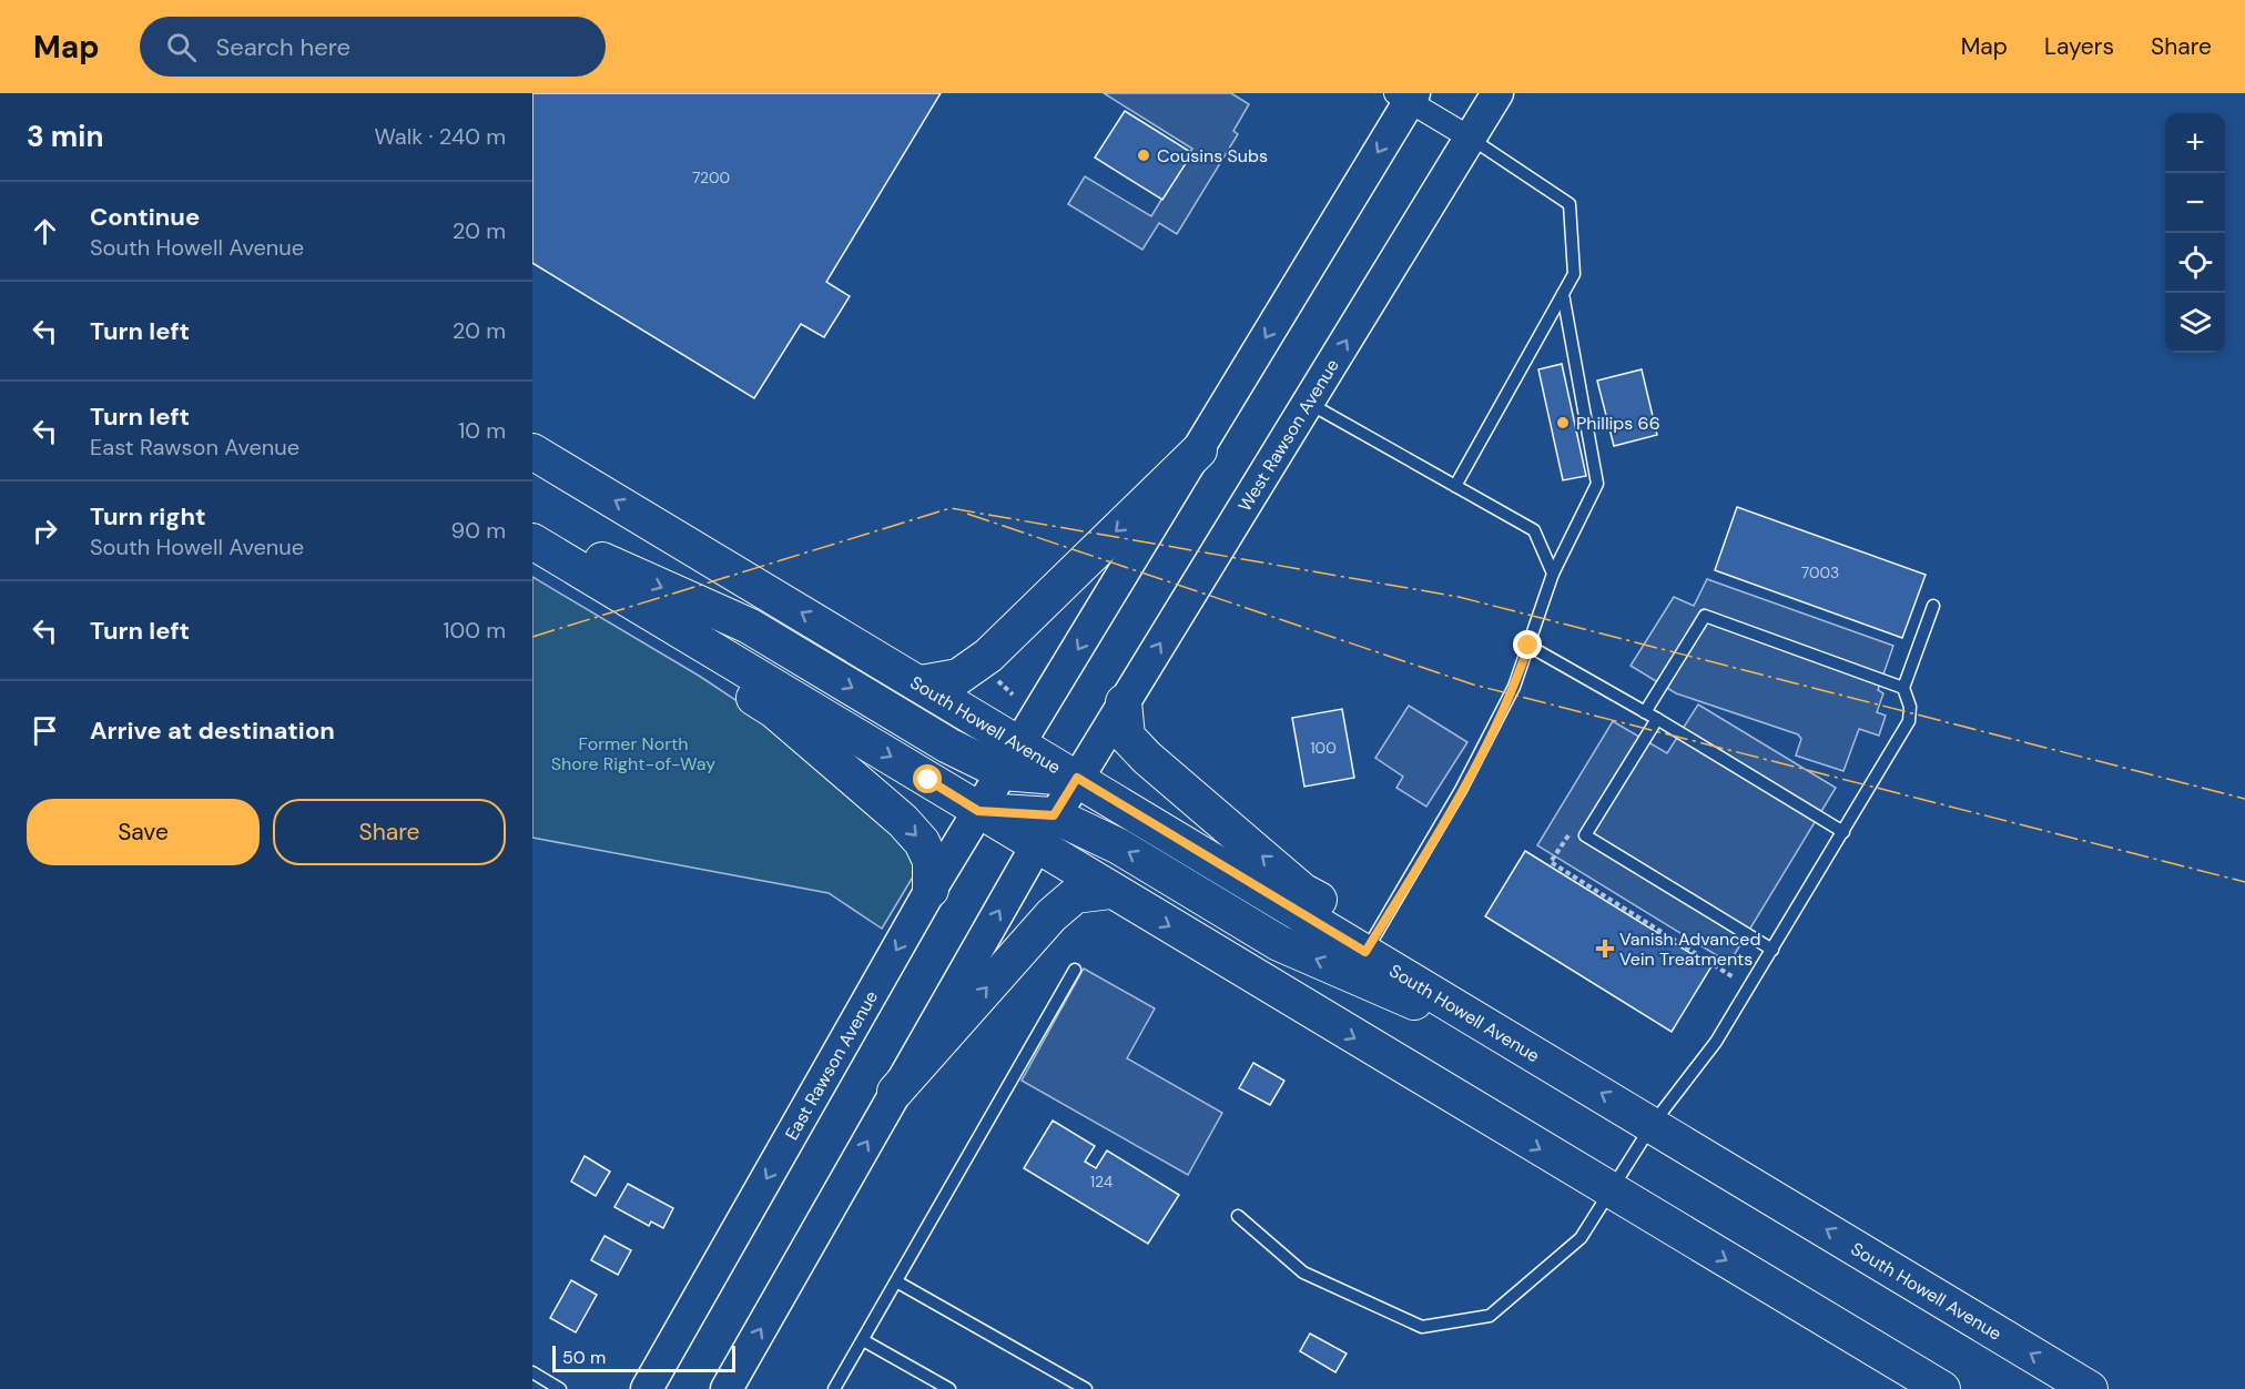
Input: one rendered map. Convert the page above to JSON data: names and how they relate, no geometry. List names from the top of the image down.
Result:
{
  "streets": {
    "main road": ["West Rawson Avenue", "South Howell Avenue", "East Rawson Avenue"]
  },
  "crossings": [
    ["West Rawson Avenue", "South Howell Avenue"],
    ["South Howell Avenue", "East Rawson Avenue"]
  ],
  "parks": ["Former North Shore Right-of-Way"],
  "places": {
    "other": ["Cousins Subs", "Phillips 66"],
    "health": ["Vanish Advanced Vein Treatments"]
  },
  "house_numbers": [
    "7200",
    "7003",
    "100",
    "124"
  ],
  "scale_bar": "50 m",
  "page": {
    "header": "Map",
    "search": "Search here",
    "nav": ["Map", "Layers", "Share"],
    "heading": ["3 min", "Walk · 240 m"],
    "map_buttons": ["+", "−"],
    "list": [
      ["Continue", "South Howell Avenue", "20 m"],
      ["Turn left", "20 m"],
      ["Turn left", "East Rawson Avenue", "10 m"],
      ["Turn right", "South Howell Avenue", "90 m"],
      ["Turn left", "100 m"],
      "Arrive at destination"
    ],
    "buttons": ["Save", "Share"],
    "scale": "50 m"
  }
}
